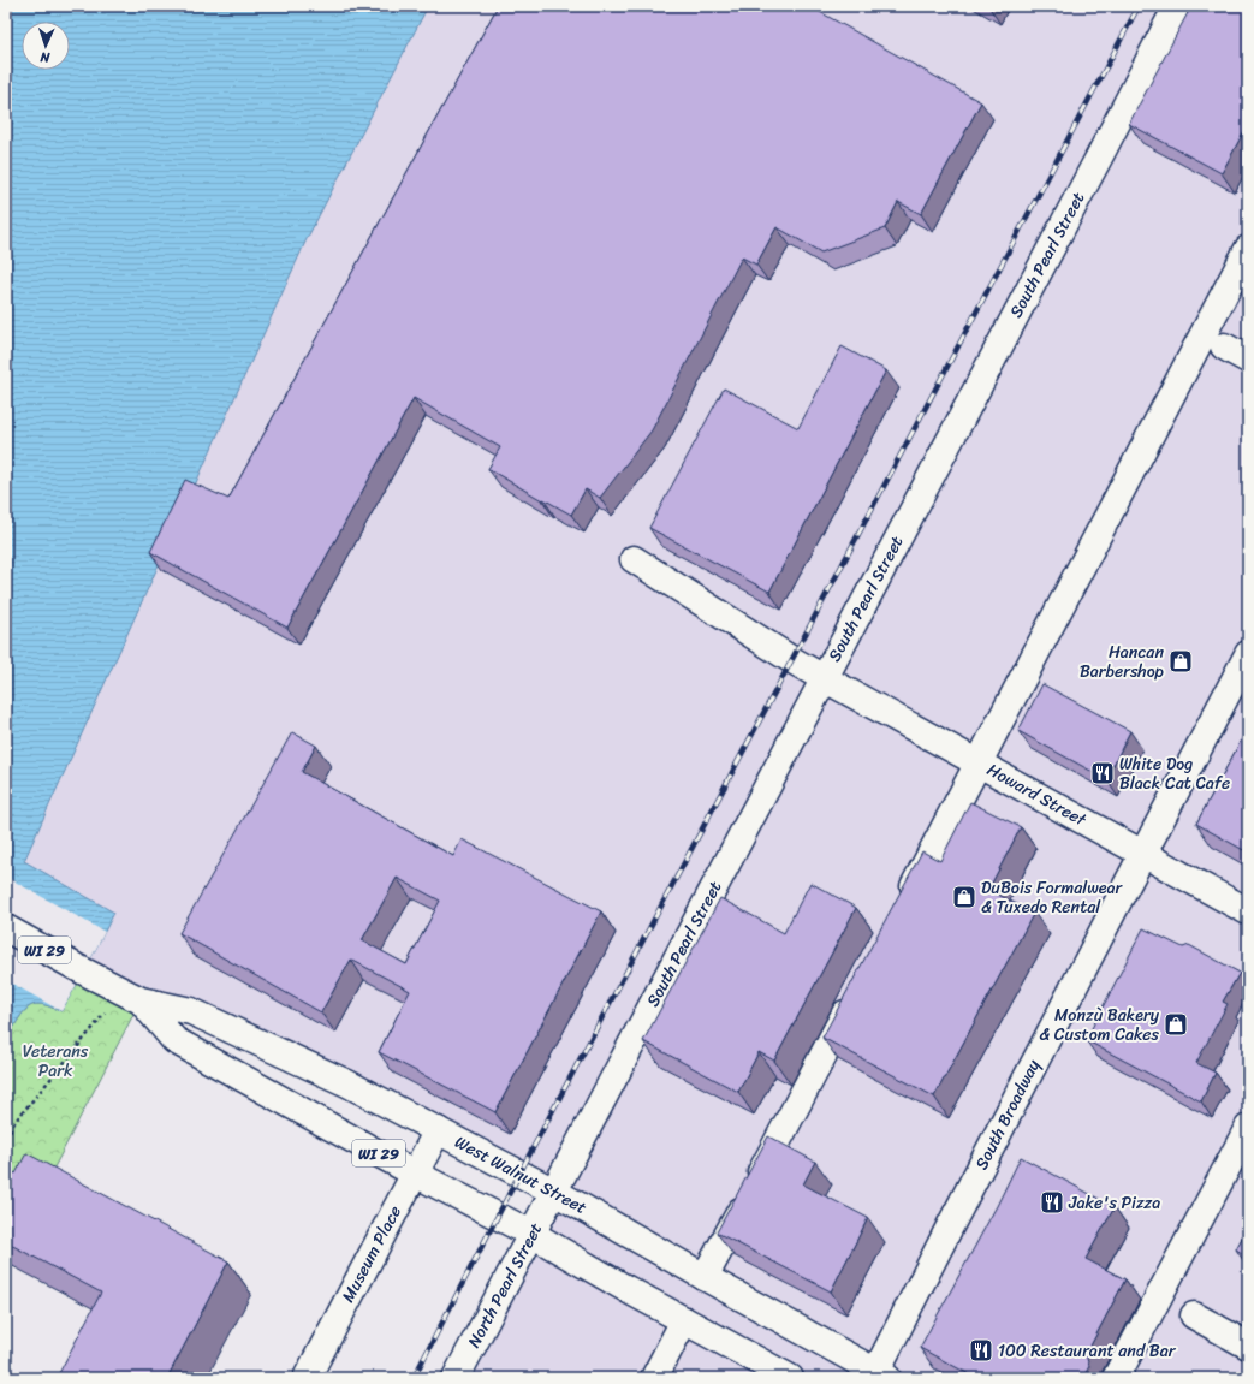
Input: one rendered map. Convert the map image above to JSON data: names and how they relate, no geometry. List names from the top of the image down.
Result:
{
  "streets": {
    "street": [
      "South Pearl Street",
      "Howard Street",
      "WI 29",
      "South Broadway",
      "West Walnut Street",
      "Museum Place",
      "North Pearl Street"
    ]
  },
  "crossings": [
    ["South Pearl Street", "Howard Street"],
    ["South Pearl Street", "West Walnut Street"],
    ["South Pearl Street", "North Pearl Street"],
    ["Howard Street", "South Broadway"],
    ["South Broadway", "West Walnut Street"],
    ["West Walnut Street", "Museum Place"],
    ["West Walnut Street", "North Pearl Street"]
  ],
  "parks": ["Veterans Park"],
  "places": {
    "shop": ["Hancan Barbershop", "DuBois Formalwear & Tuxedo Rental", "Monzù Bakery & Custom Cakes"],
    "restaurant": ["White Dog Black Cat Cafe", "Jake's Pizza", "100 Restaurant and Bar"]
  },
  "north": "bottom"
}
